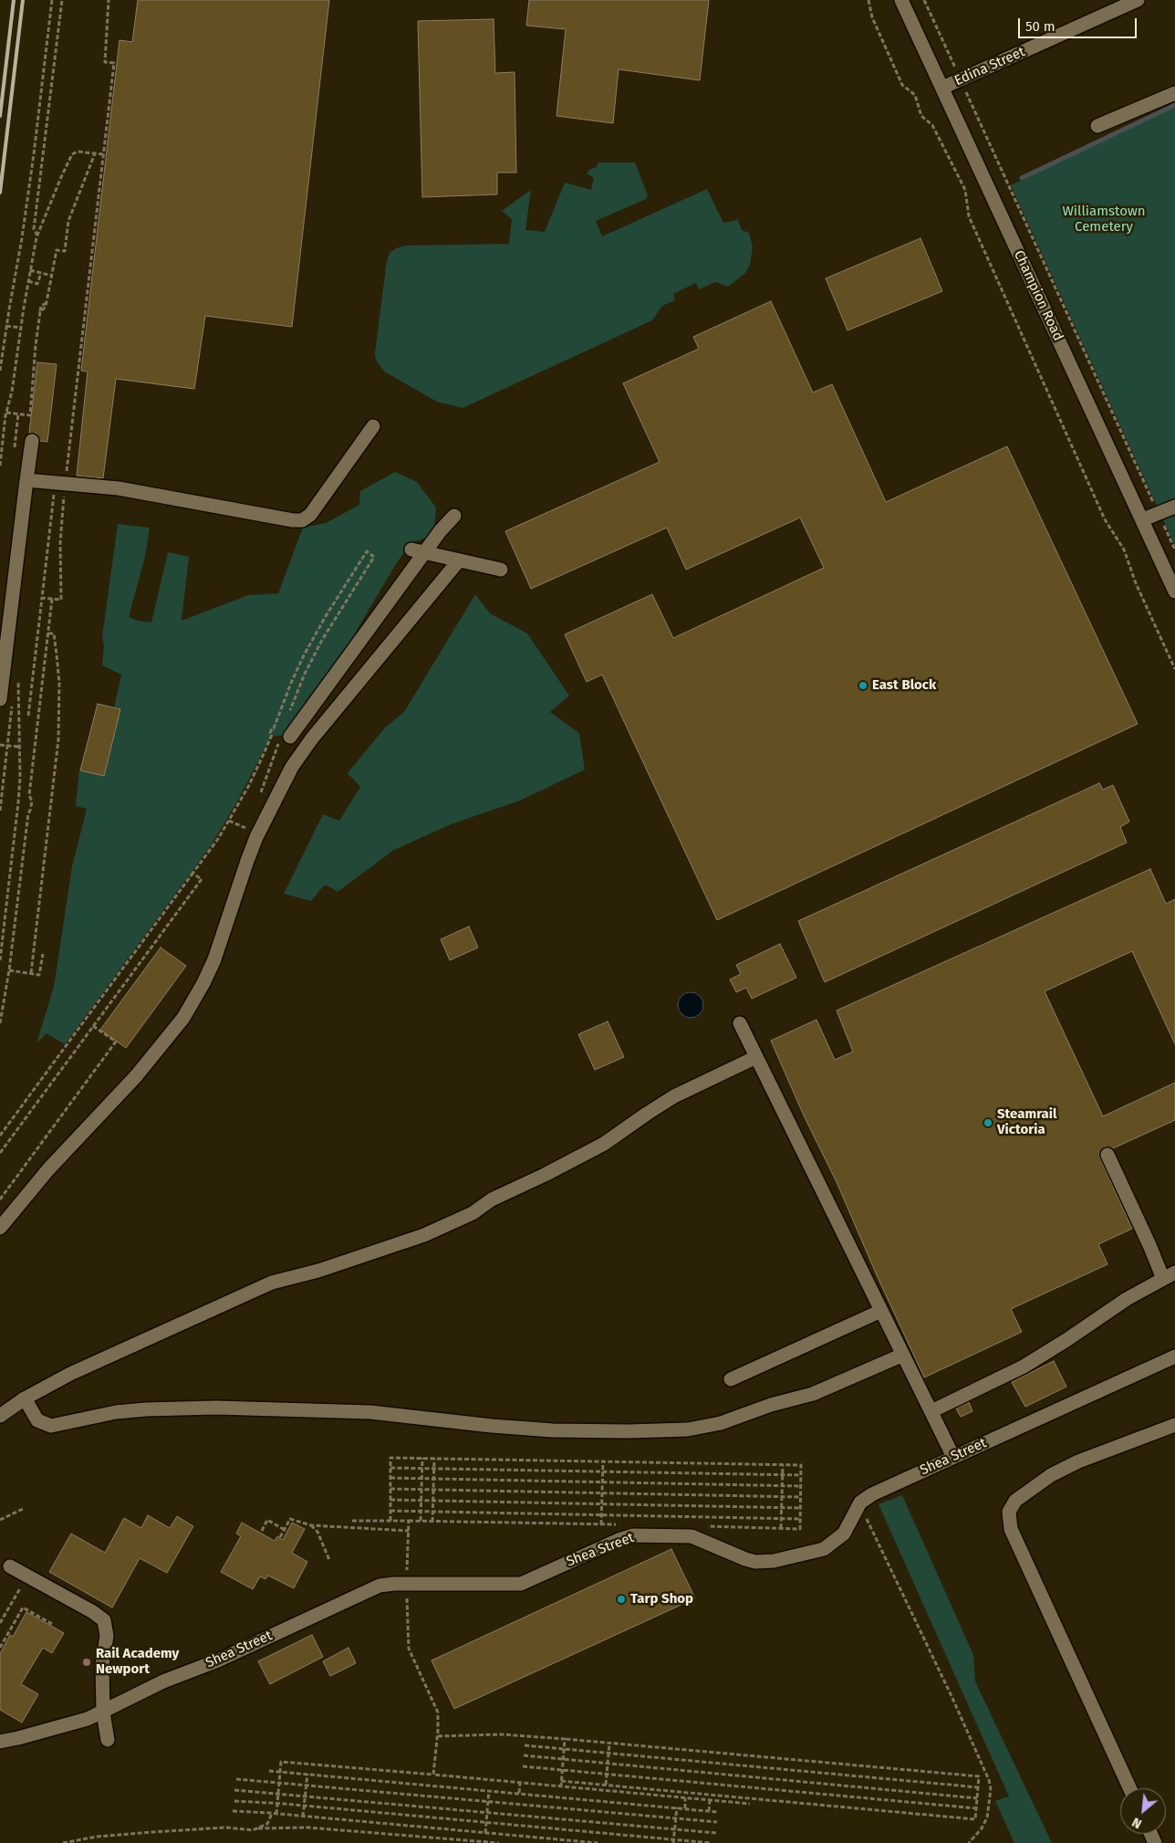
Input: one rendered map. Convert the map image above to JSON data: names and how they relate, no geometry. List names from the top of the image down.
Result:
{
  "streets": {
    "street": ["Edina Street", "Champion Road", "Shea Street"]
  },
  "crossings": [
    ["Edina Street", "Champion Road"]
  ],
  "parks": ["Williamstown Cemetery"],
  "places": [
    "East Block",
    "Steamrail Victoria",
    "Tarp Shop",
    "Rail Academy Newport"
  ],
  "scale_bar": "50 m",
  "north": "bottom left"
}
